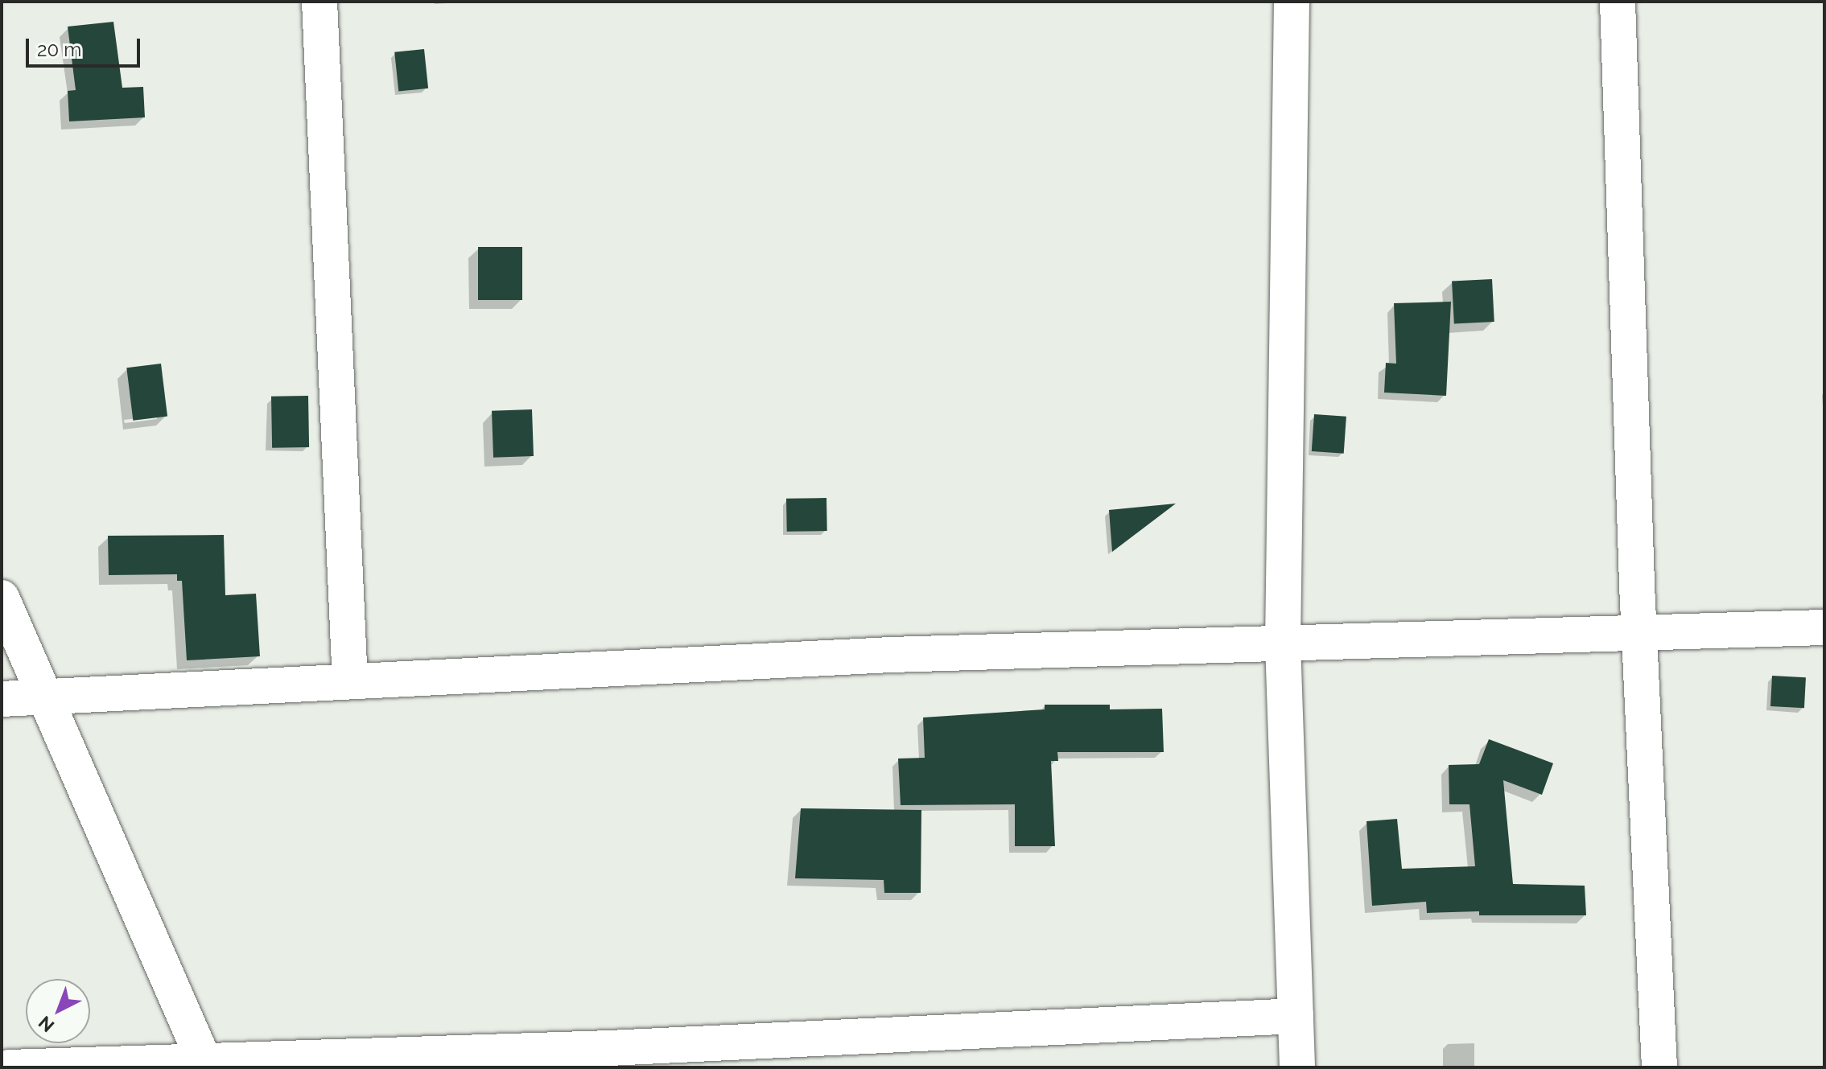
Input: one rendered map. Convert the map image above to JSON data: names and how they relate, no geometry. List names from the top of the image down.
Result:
{
  "scale_bar": "20 m",
  "north": "bottom left"
}
